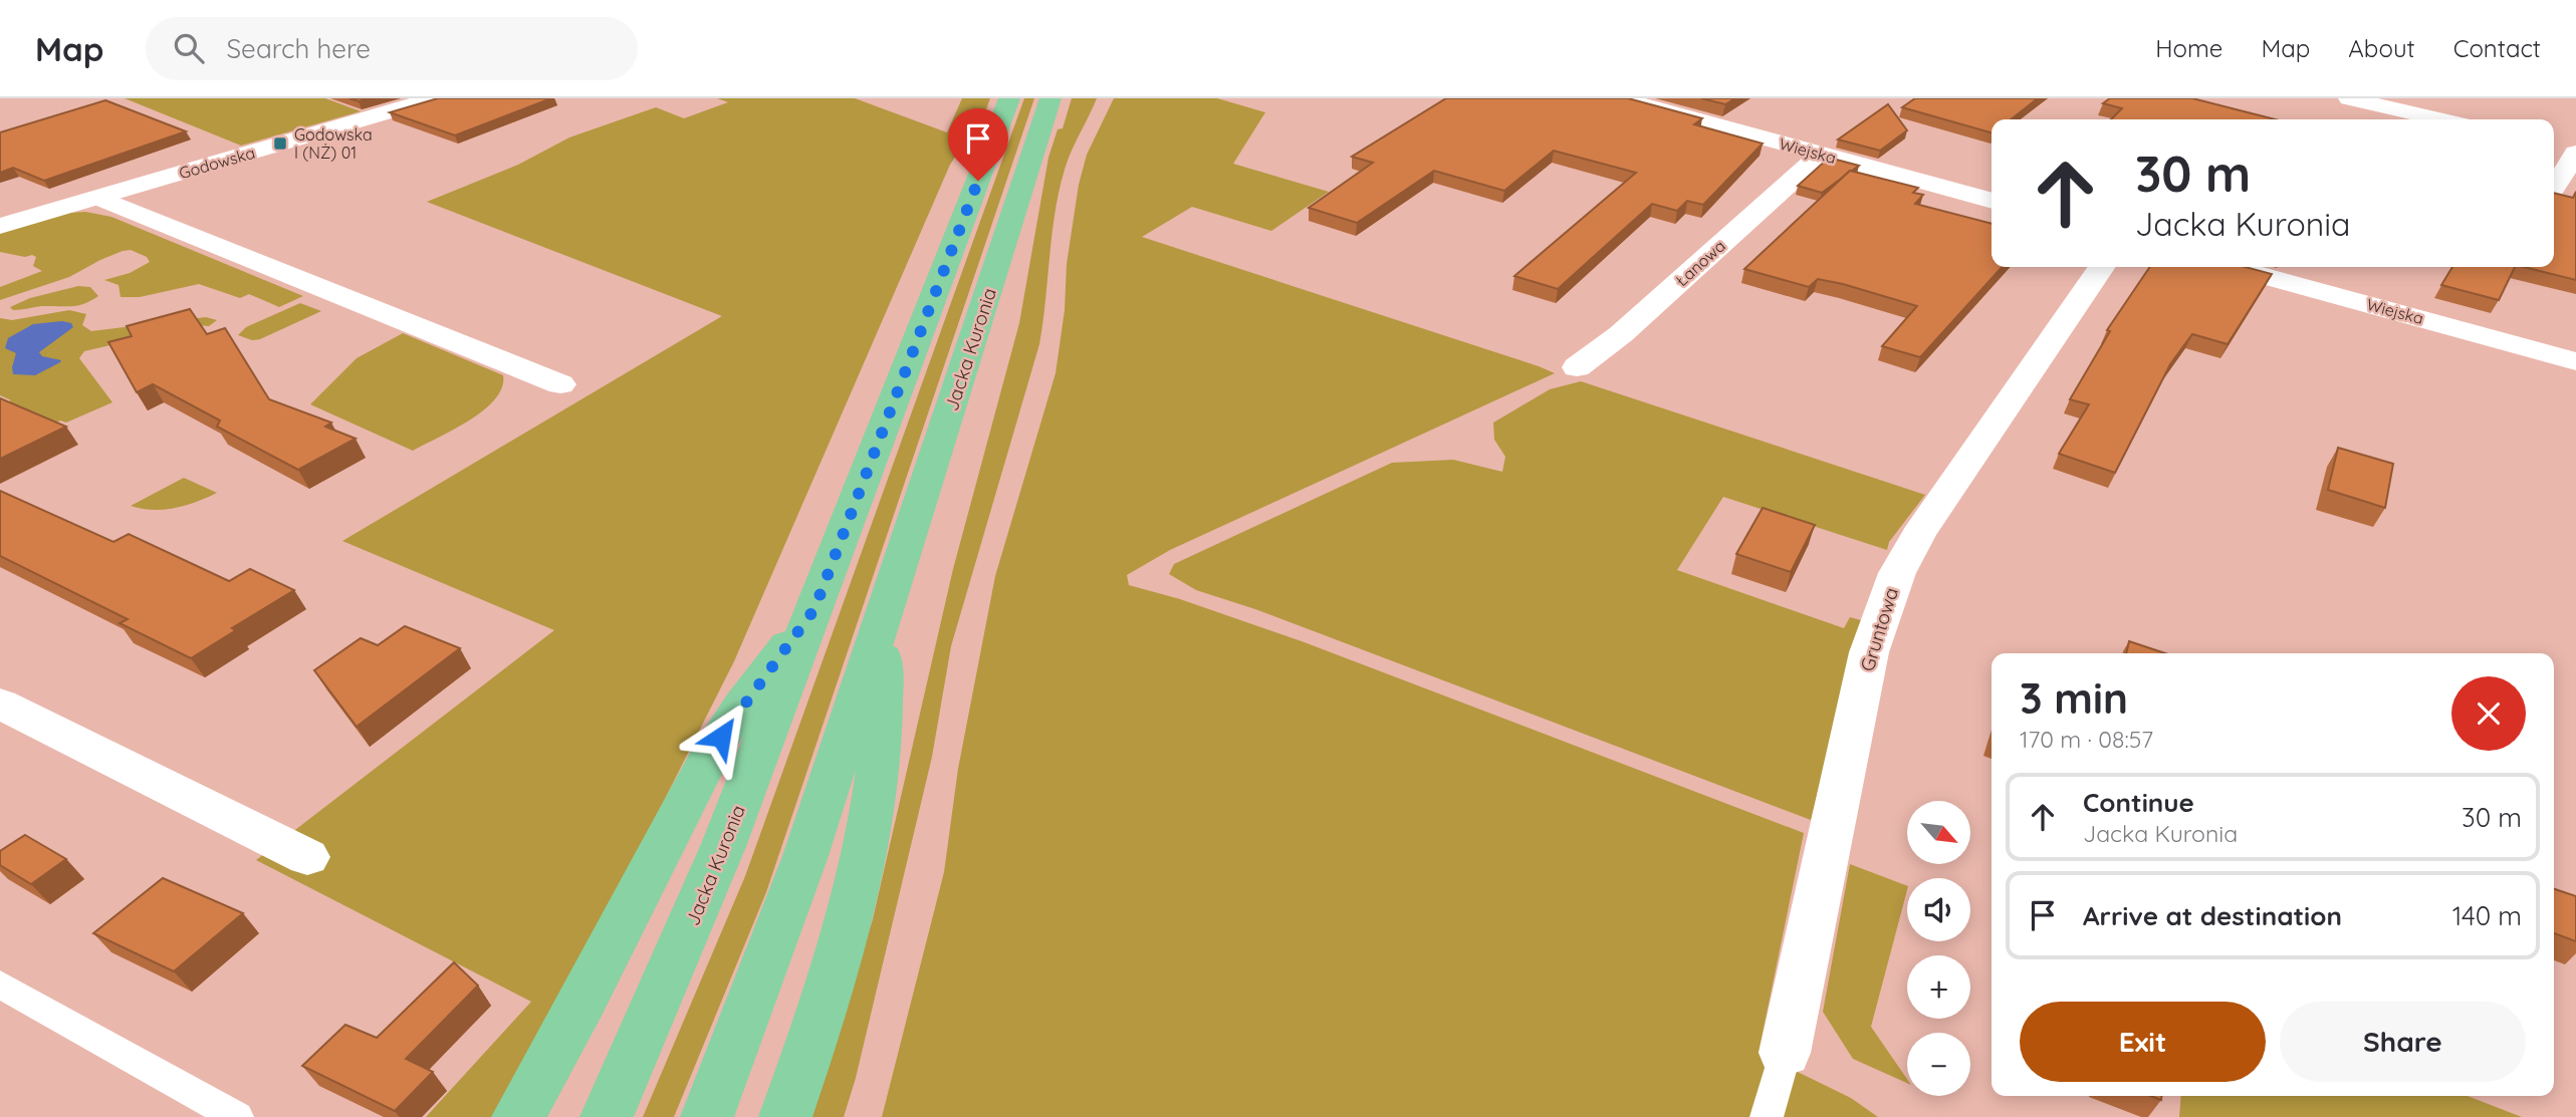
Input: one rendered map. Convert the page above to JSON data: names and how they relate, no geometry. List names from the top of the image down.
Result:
{
  "streets": {
    "main road": ["Jacka Kuronia"],
    "street": [
      "Wiejska",
      "Godowska",
      "Łanowa",
      "Gruntowa"
    ]
  },
  "crossings": [
    ["Wiejska", "Łanowa"]
  ],
  "places": {
    "transit": ["Godowska I (NŻ) 01"]
  },
  "north": "bottom right",
  "page": {
    "header": "Map",
    "search": "Search here",
    "nav": [
      "Home",
      "Map",
      "About",
      "Contact"
    ],
    "turn": ["30 m", "Jacka Kuronia"],
    "heading": ["3 min", "170 m · 08:57"],
    "list": [
      {
        "name": "Continue",
        "note": "Jacka Kuronia",
        "value": "30 m"
      },
      {
        "name": "Arrive at destination",
        "value": "140 m"
      }
    ],
    "map_buttons": ["+", "−"],
    "buttons": ["Exit", "Share"]
  }
}
